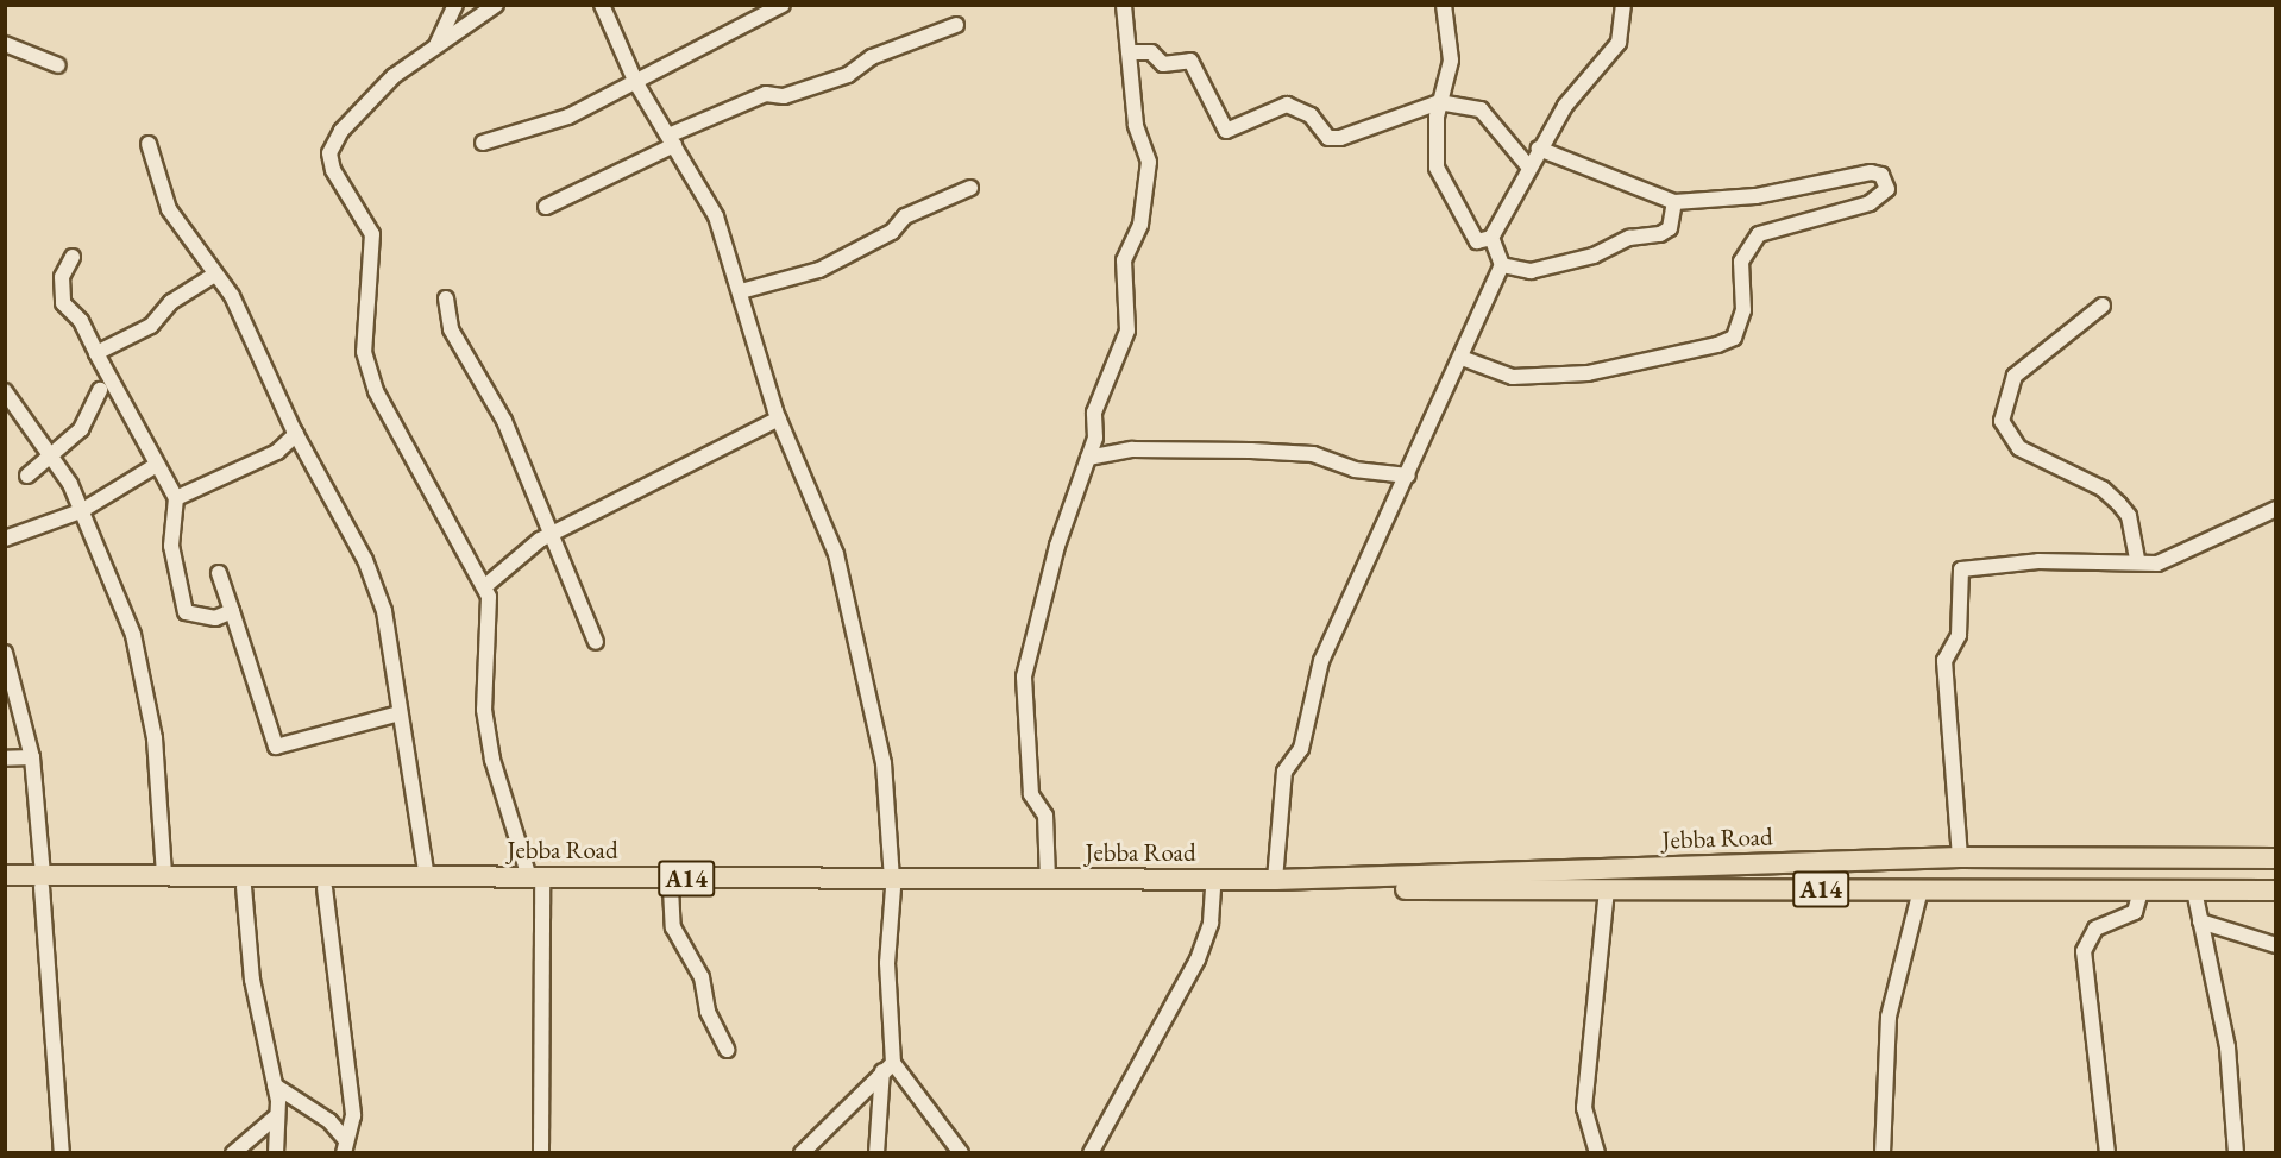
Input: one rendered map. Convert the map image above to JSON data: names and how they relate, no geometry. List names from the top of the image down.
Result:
{
  "streets": {
    "highway": ["Jebba Road", "A14"]
  }
}
